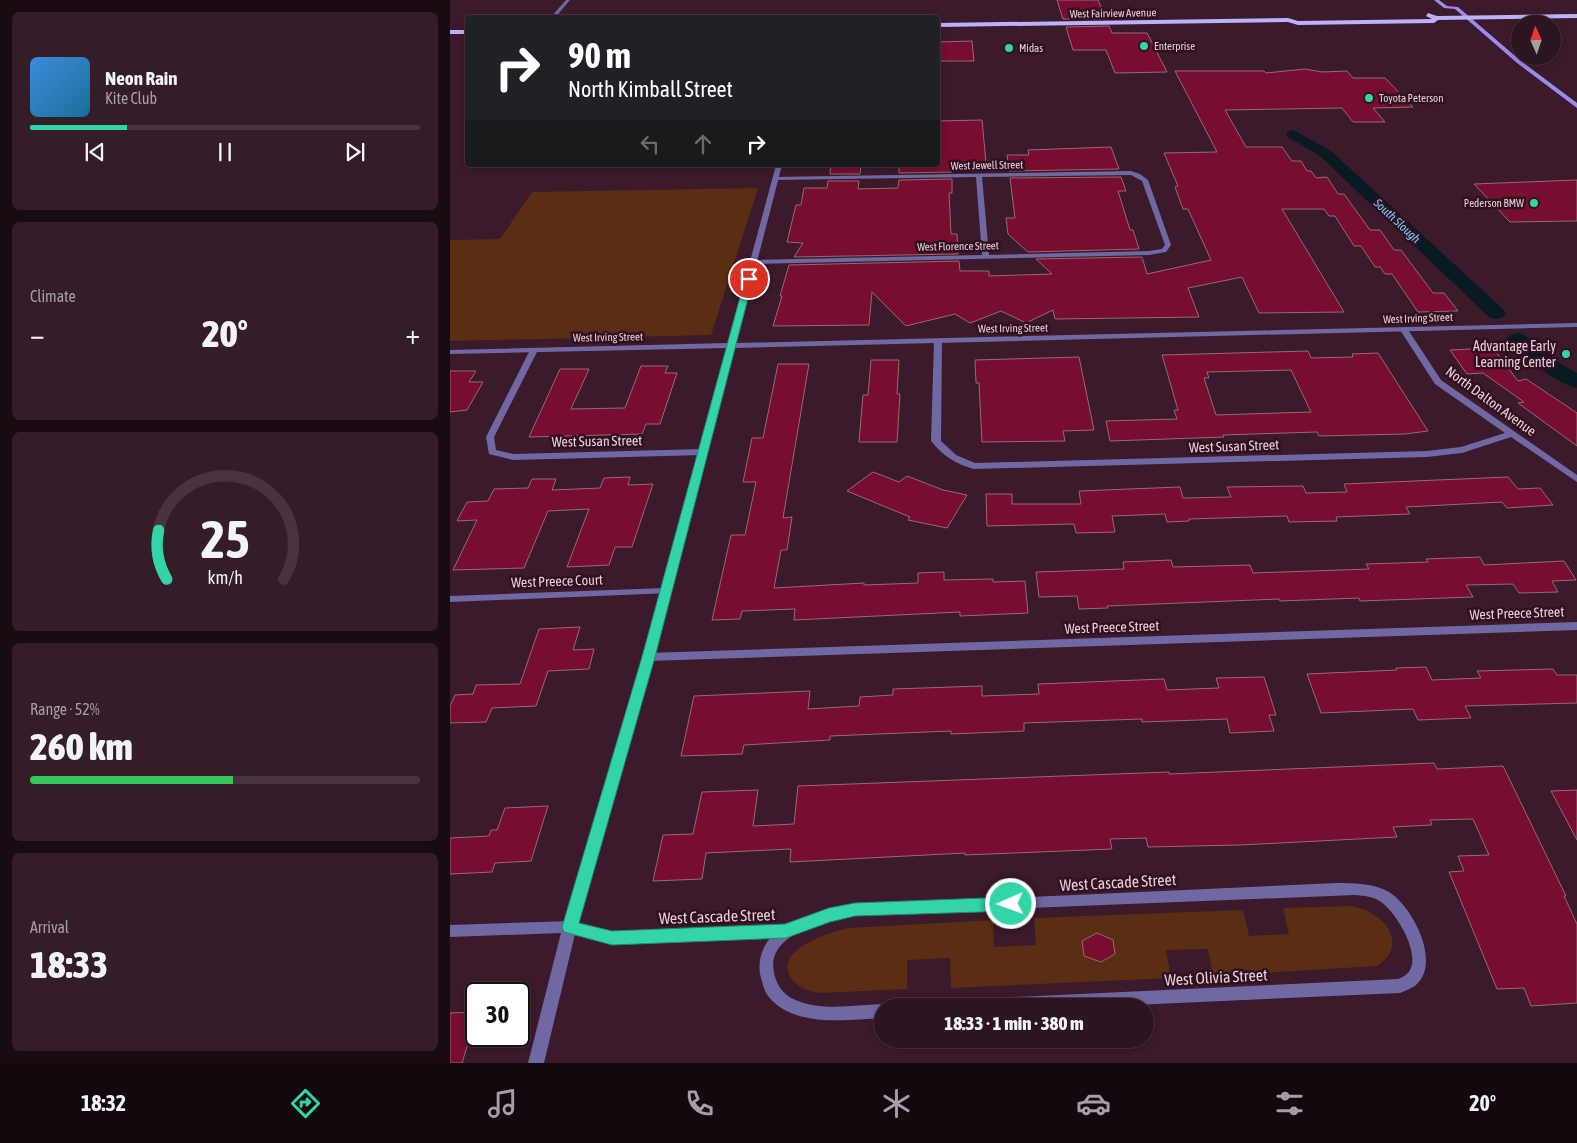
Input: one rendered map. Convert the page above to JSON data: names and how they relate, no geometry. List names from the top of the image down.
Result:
{
  "streets": {
    "main road": ["West Fairview Avenue"],
    "street": [
      "West Jewell Street",
      "West Florence Street",
      "West Irving Street",
      "North Dalton Avenue",
      "West Susan Street",
      "West Preece Court",
      "West Preece Street",
      "West Cascade Street",
      "West Olivia Street"
    ]
  },
  "crossings": [
    ["West Jewell Street", "West Florence Street"],
    ["West Irving Street", "North Dalton Avenue"],
    ["West Irving Street", "West Susan Street"],
    ["North Dalton Avenue", "West Susan Street"],
    ["West Cascade Street", "West Olivia Street"]
  ],
  "water": ["South Slough"],
  "places": [
    "Enterprise",
    "Midas",
    "Toyota Peterson",
    "Pederson BMW",
    "Advantage Early Learning Center"
  ],
  "north": "top",
  "page": {
    "turn": ["90 m", "North Kimball Street"],
    "song": ["Neon Rain", "Kite Club"],
    "tile": [
      "Climate",
      ["Range · 52%", "260 km"],
      ["Arrival", "18:33"]
    ],
    "heat": ["−", "20°", "+"],
    "limit": "30",
    "trip": "18:33 · 1 min · 380 m",
    "tabs": ["18:32", "20°"],
    "gauge": ["25", "km/h"]
  }
}
